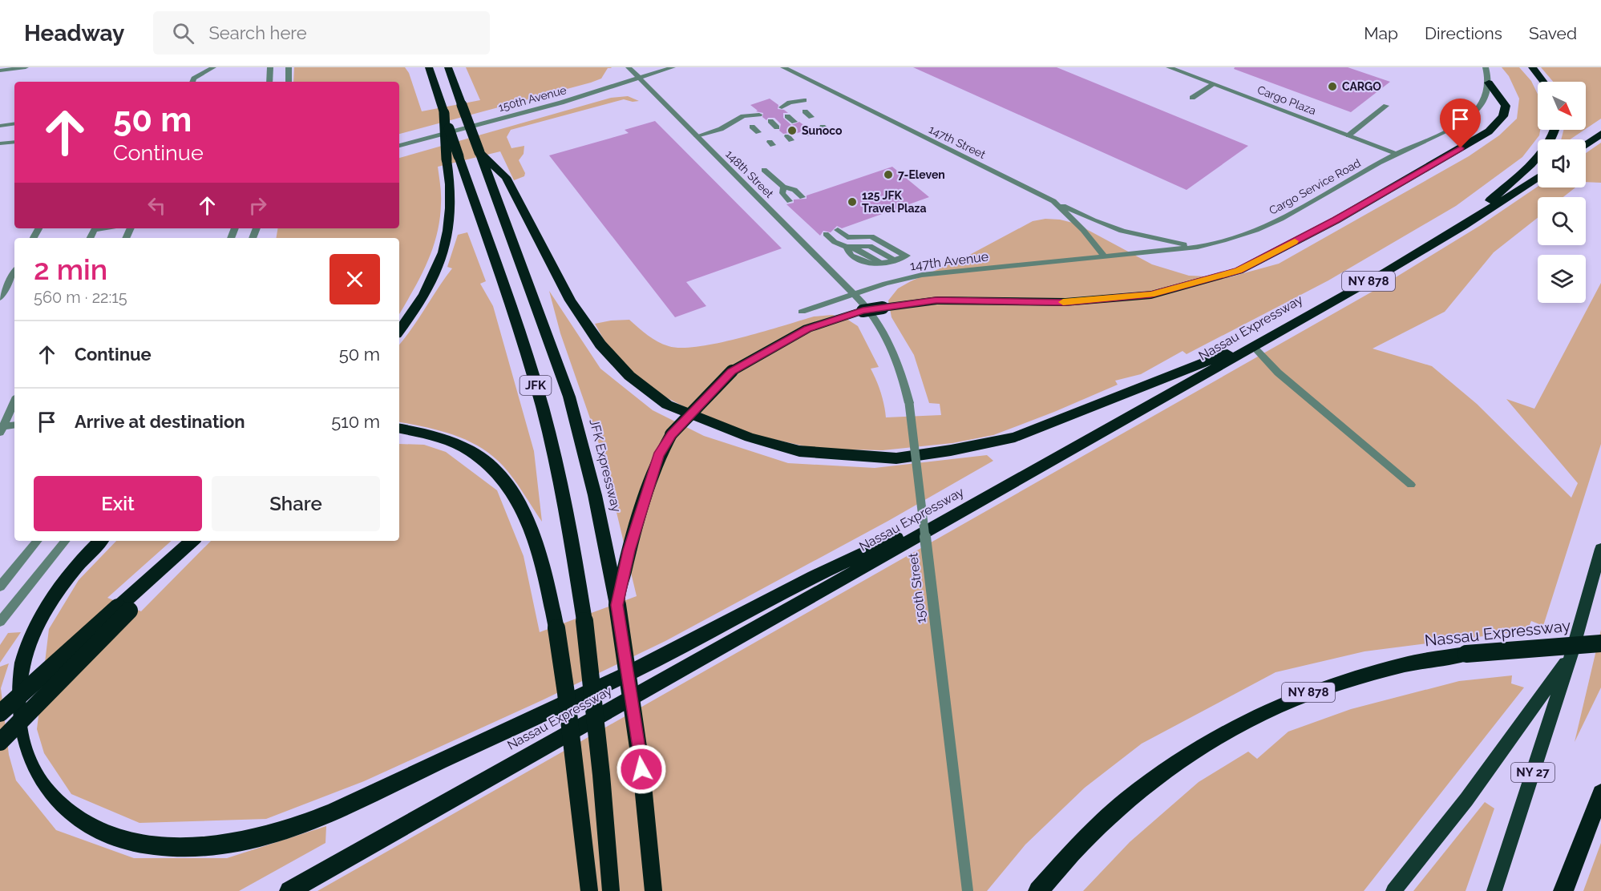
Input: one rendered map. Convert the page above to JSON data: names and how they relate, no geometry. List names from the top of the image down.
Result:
{
  "streets": {
    "highway": [
      "NY 878",
      "Nassau Expressway",
      "JFK",
      "JFK Expressway"
    ],
    "main road": ["NY 27"],
    "street": [
      "150th Avenue",
      "Cargo Plaza",
      "147th Street",
      "148th Street",
      "Cargo Service Road",
      "147th Avenue",
      "150th Street"
    ]
  },
  "crossings": [
    ["150th Avenue", "148th Street"],
    ["Cargo Plaza", "Cargo Service Road"],
    ["147th Street", "Cargo Service Road"],
    ["147th Street", "147th Avenue"],
    ["148th Street", "147th Avenue"],
    ["148th Street", "150th Street"],
    ["Cargo Service Road", "147th Avenue"],
    ["147th Avenue", "150th Street"]
  ],
  "places": [
    "CARGO",
    "Sunoco",
    "7-Eleven",
    "125 JFK Travel Plaza"
  ],
  "north": "bottom right",
  "page": {
    "header": "Headway",
    "search": "Search here",
    "nav": ["Map", "Directions", "Saved"],
    "turn": ["50 m", "Continue"],
    "heading": ["2 min", "560 m · 22:15"],
    "list": [
      {
        "name": "Continue",
        "value": "50 m"
      },
      {
        "name": "Arrive at destination",
        "value": "510 m"
      }
    ],
    "buttons": ["Exit", "Share"]
  }
}
